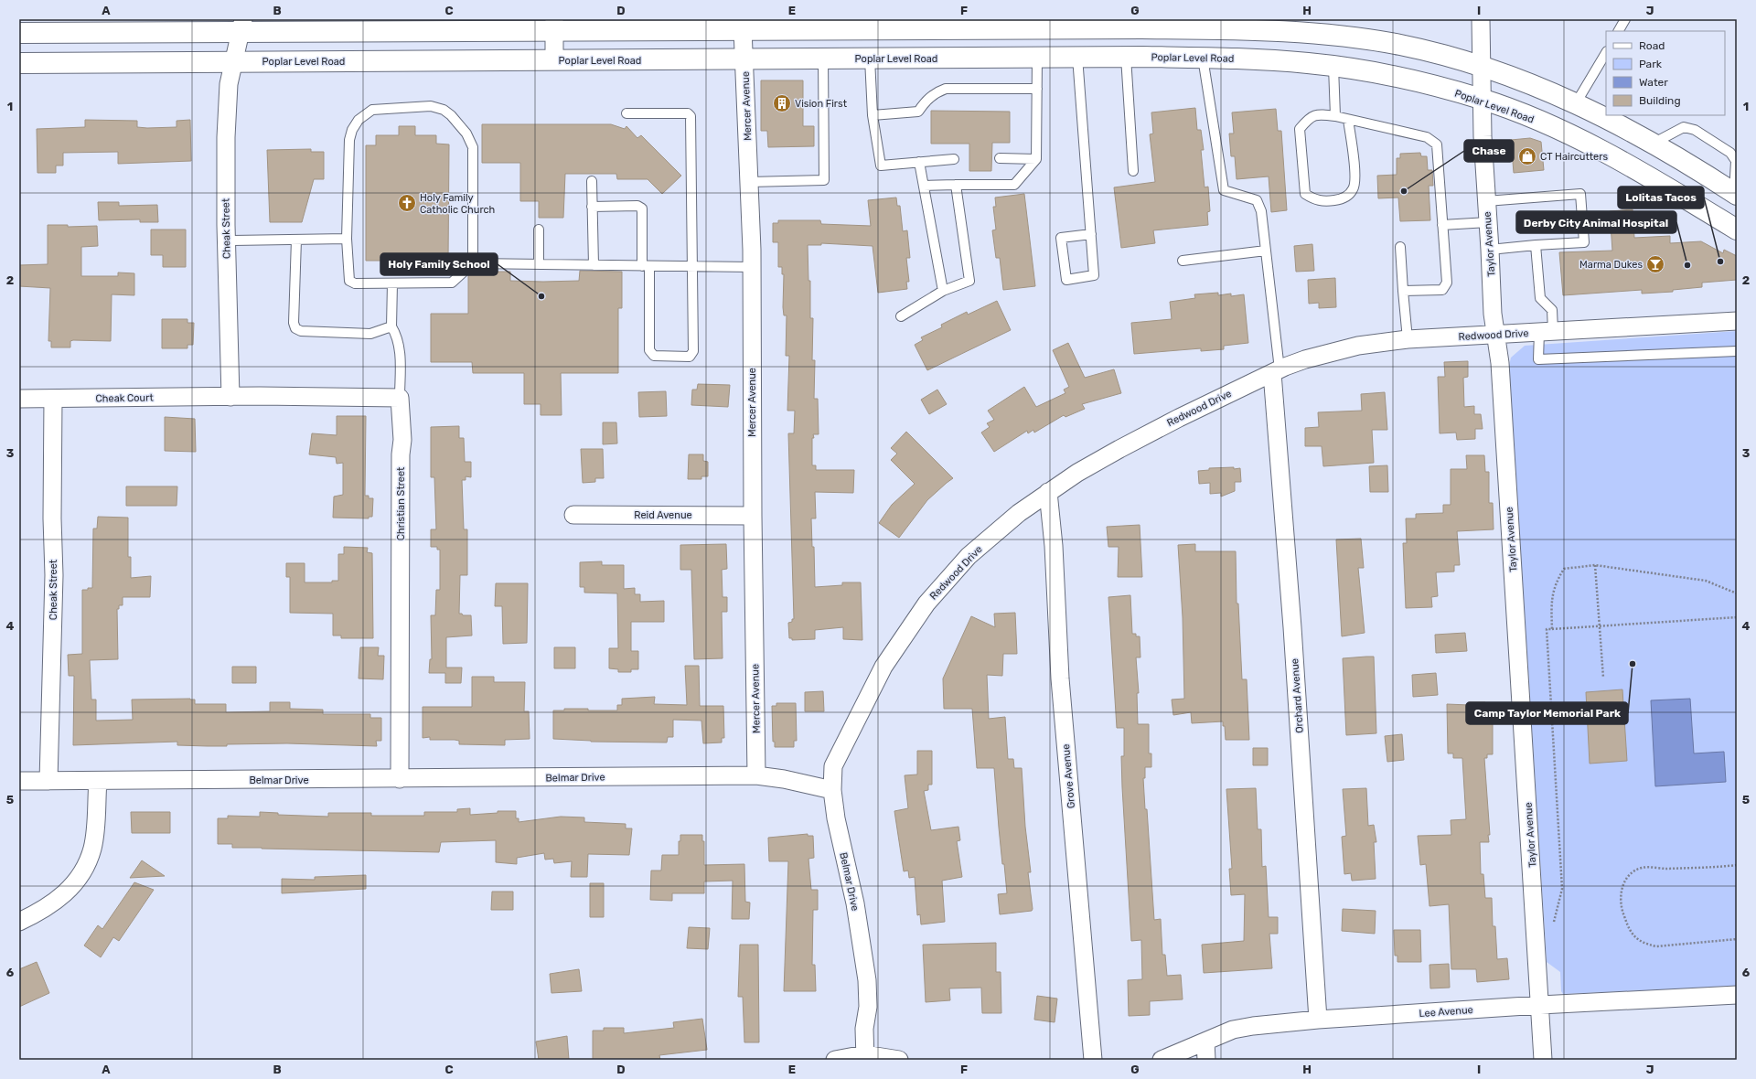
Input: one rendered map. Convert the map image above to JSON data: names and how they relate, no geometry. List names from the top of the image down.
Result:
{
  "streets": {
    "main road": ["Poplar Level Road"],
    "street": [
      "Mercer Avenue",
      "Cheak Street",
      "Taylor Avenue",
      "Redwood Drive",
      "Cheak Court",
      "Christian Street",
      "Reid Avenue",
      "Orchard Avenue",
      "Grove Avenue",
      "Belmar Drive",
      "Lee Avenue"
    ]
  },
  "crossings": [
    ["Poplar Level Road", "Mercer Avenue"],
    ["Poplar Level Road", "Cheak Street"],
    ["Poplar Level Road", "Taylor Avenue"],
    ["Mercer Avenue", "Reid Avenue"],
    ["Mercer Avenue", "Belmar Drive"],
    ["Cheak Street", "Cheak Court"],
    ["Cheak Street", "Belmar Drive"],
    ["Taylor Avenue", "Redwood Drive"],
    ["Taylor Avenue", "Lee Avenue"],
    ["Redwood Drive", "Orchard Avenue"],
    ["Redwood Drive", "Grove Avenue"],
    ["Redwood Drive", "Belmar Drive"],
    ["Christian Street", "Belmar Drive"],
    ["Orchard Avenue", "Lee Avenue"]
  ],
  "places": {
    "building": ["Vision First"],
    "shop": ["CT Haircutters"],
    "other": [
      "Chase",
      "Lolitas Tacos",
      "Derby City Animal Hospital",
      "Holy Family School",
      "Camp Taylor Memorial Park"
    ],
    "church": ["Holy Family Catholic Church"],
    "bar": ["Marma Dukes"]
  },
  "legend": [
    "Road",
    "Park",
    "Water",
    "Building"
  ],
  "grid": {
    "columns": [
      "A",
      "B",
      "C",
      "D",
      "E",
      "F",
      "G",
      "H",
      "I",
      "J"
    ],
    "rows": [
      "1",
      "2",
      "3",
      "4",
      "5",
      "6"
    ]
  }
}
